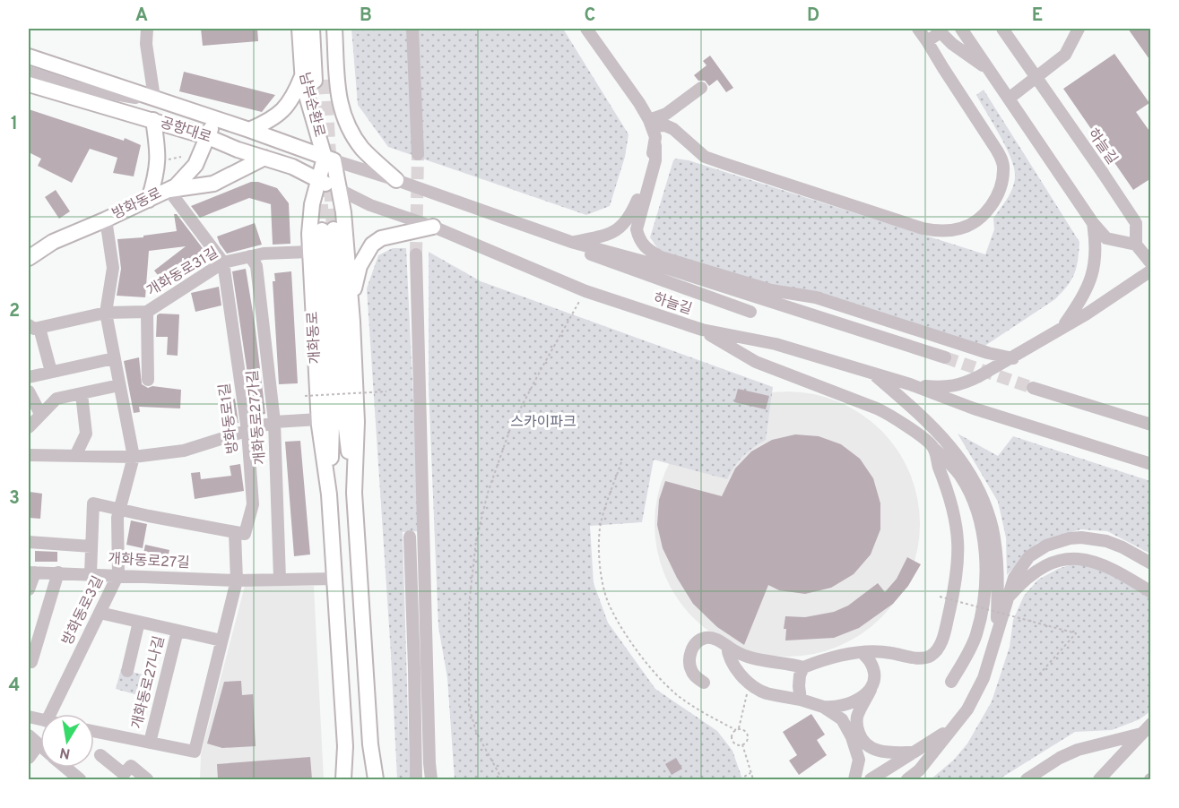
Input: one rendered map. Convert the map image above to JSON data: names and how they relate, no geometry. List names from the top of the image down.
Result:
{
  "streets": {
    "main road": [
      "남부순환로",
      "공항대로",
      "방화동로",
      "개화동로"
    ],
    "street": [
      "하늘길",
      "개화동로31길",
      "개화동로27가길",
      "방화동로1길",
      "개화동로27길",
      "방화동로3길",
      "개화동로27나길"
    ]
  },
  "crossings": [
    ["남부순환로", "공항대로"],
    ["남부순환로", "하늘길"],
    ["남부순환로", "개화동로"],
    ["공항대로", "하늘길"],
    ["공항대로", "방화동로"],
    ["공항대로", "개화동로"],
    ["하늘길", "개화동로"],
    ["방화동로", "방화동로1길"],
    ["방화동로", "방화동로3길"],
    ["개화동로31길", "개화동로"],
    ["개화동로31길", "개화동로27가길"],
    ["개화동로31길", "방화동로1길"],
    ["개화동로31길", "방화동로3길"],
    ["개화동로", "개화동로27길"],
    ["개화동로27가길", "개화동로27길"],
    ["개화동로27길", "방화동로3길"],
    ["개화동로27길", "개화동로27나길"],
    ["방화동로3길", "개화동로27나길"]
  ],
  "parks": ["스카이파크"],
  "north": "bottom",
  "grid": {
    "columns": [
      "A",
      "B",
      "C",
      "D",
      "E"
    ],
    "rows": [
      "1",
      "2",
      "3",
      "4"
    ]
  }
}
